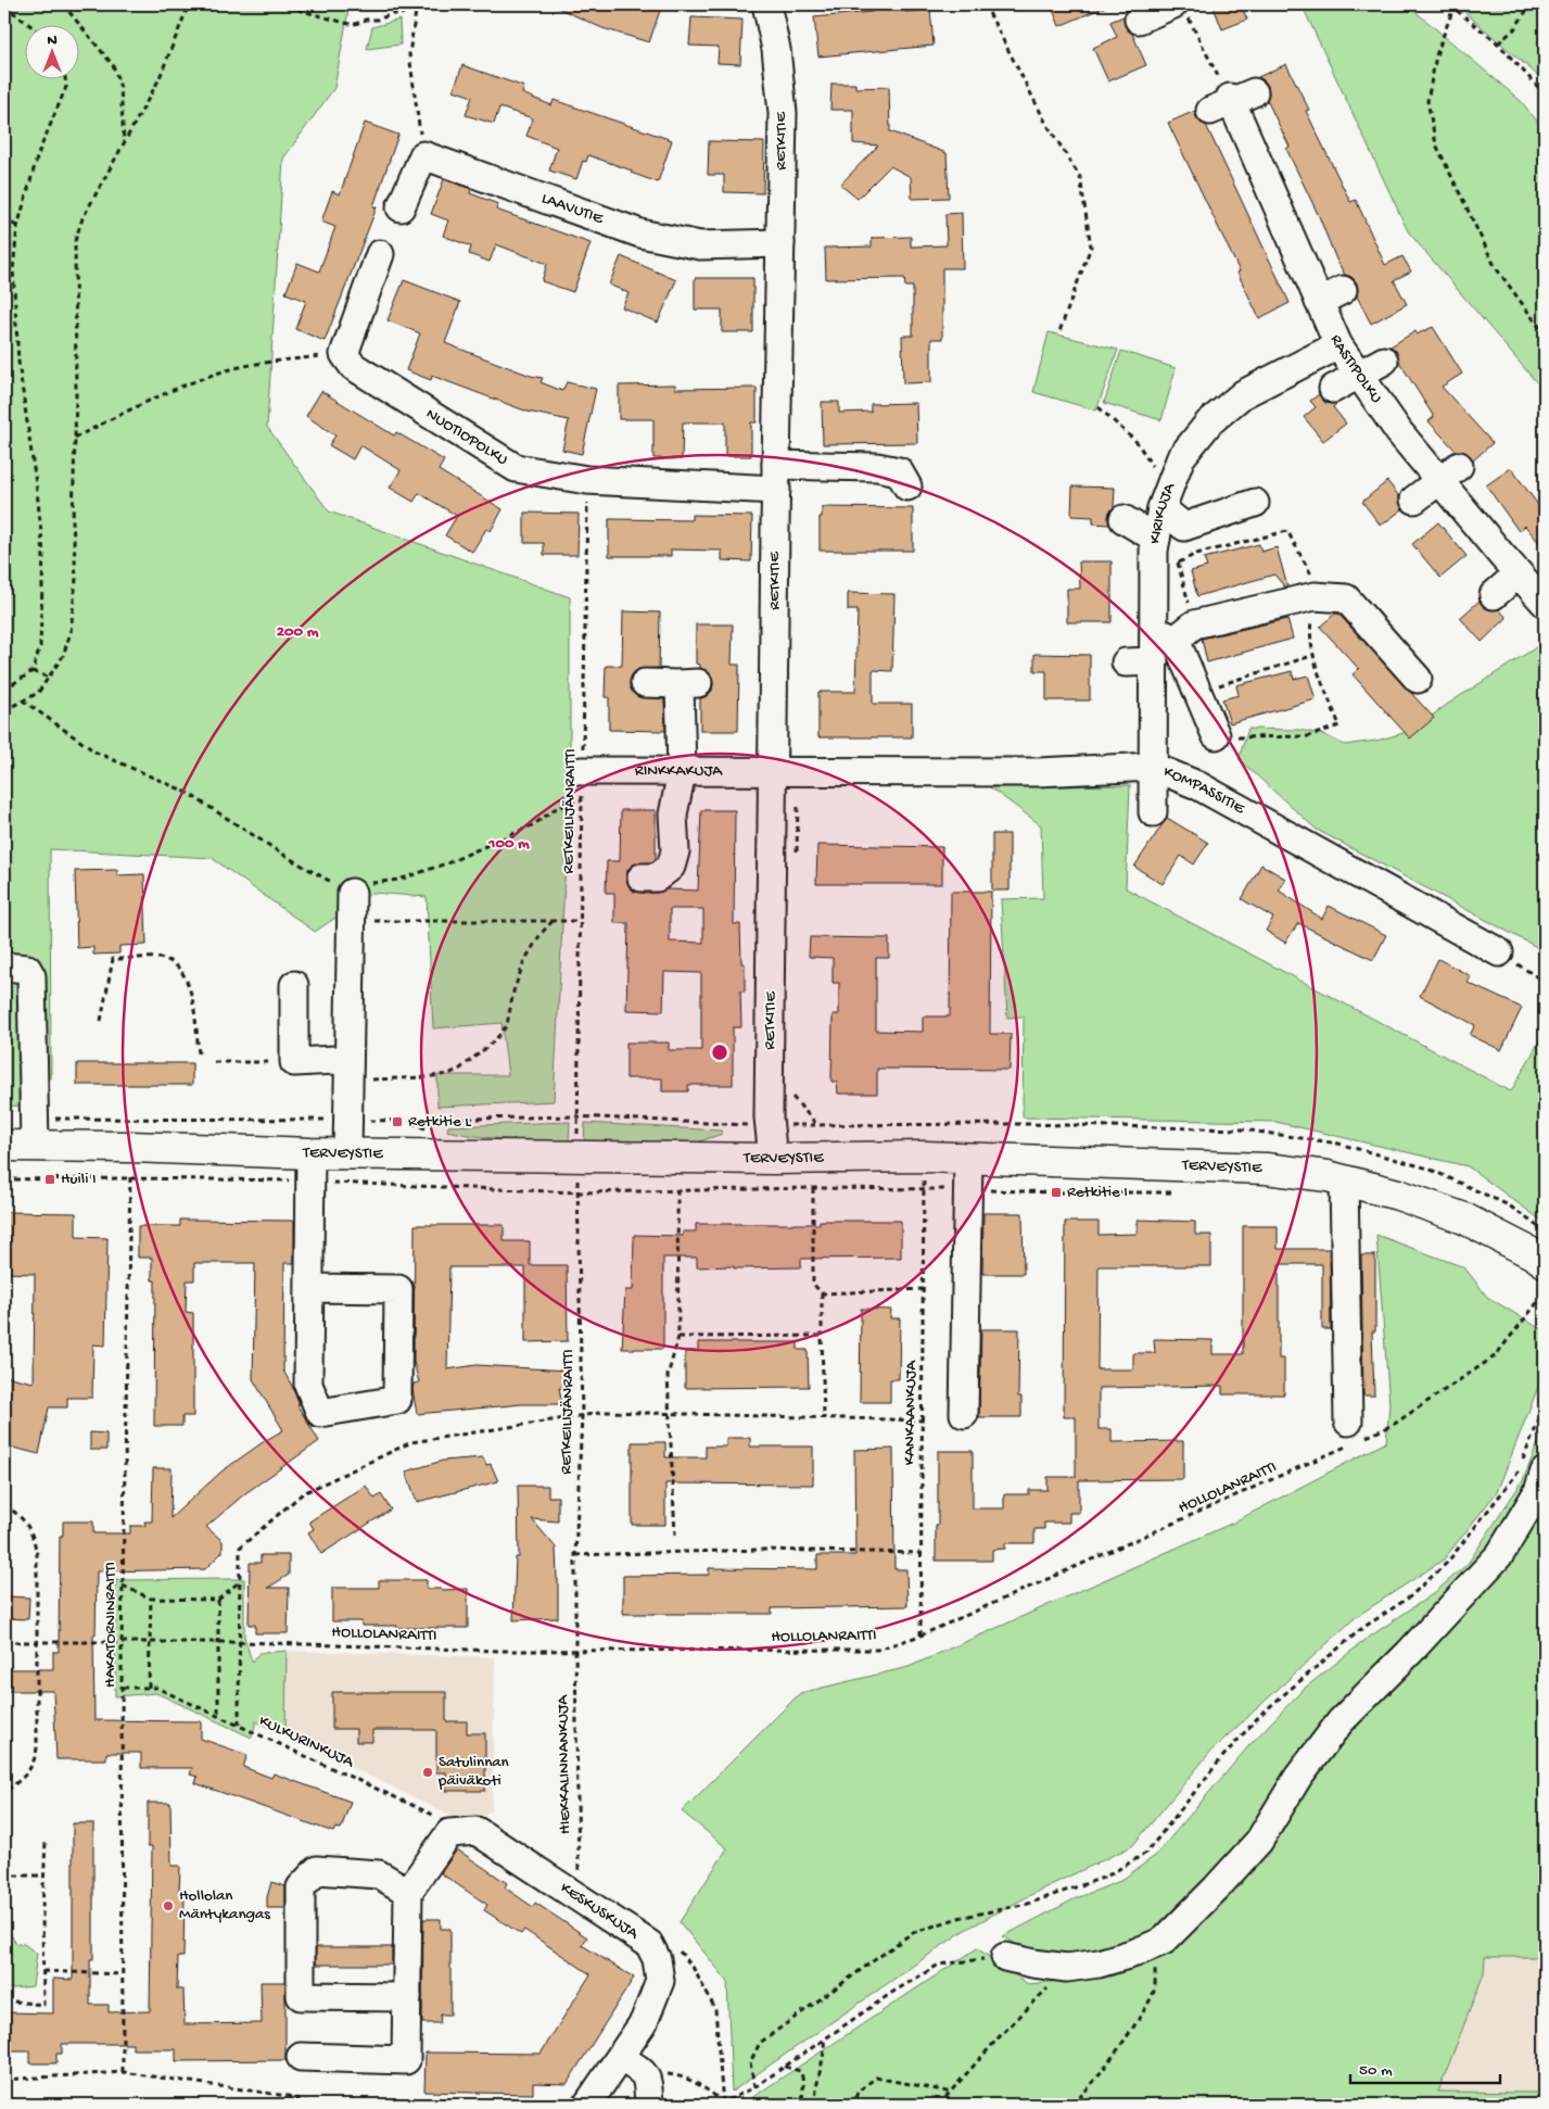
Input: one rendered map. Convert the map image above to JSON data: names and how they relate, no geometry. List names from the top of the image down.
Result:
{
  "streets": {
    "main road": ["TERVEYSTIE"],
    "street": [
      "RETKITIE",
      "LAAVUTIE",
      "RASTIPOLKU",
      "NUOTIOPOLKU",
      "KIRIKUJA",
      "RINKKAKUJA",
      "KOMPASSITIE",
      "KESKUSKUJA"
    ],
    "path": [
      "RETKEILIJÄNRAITTI",
      "KANKAANKUJA",
      "HOLLOLANRAITTI",
      "HAKATORNINRAITTI",
      "KULKURINKUJA",
      "HIEKKALINNANKUJA"
    ]
  },
  "crossings": [
    ["RETKITIE", "LAAVUTIE"],
    ["RETKITIE", "NUOTIOPOLKU"],
    ["RETKITIE", "RINKKAKUJA"],
    ["RETKITIE", "KOMPASSITIE"],
    ["RETKITIE", "TERVEYSTIE"],
    ["RASTIPOLKU", "KIRIKUJA"],
    ["NUOTIOPOLKU", "RETKEILIJÄNRAITTI"],
    ["KIRIKUJA", "KOMPASSITIE"],
    ["RINKKAKUJA", "KOMPASSITIE"],
    ["RINKKAKUJA", "RETKEILIJÄNRAITTI"],
    ["RETKEILIJÄNRAITTI", "HOLLOLANRAITTI"],
    ["RETKEILIJÄNRAITTI", "HIEKKALINNANKUJA"],
    ["KANKAANKUJA", "HOLLOLANRAITTI"],
    ["HOLLOLANRAITTI", "HAKATORNINRAITTI"],
    ["HOLLOLANRAITTI", "HIEKKALINNANKUJA"],
    ["HAKATORNINRAITTI", "KULKURINKUJA"]
  ],
  "places": {
    "transit": ["Retkitie L", "Huili I", "Retkitie I"],
    "other": ["Satulinnan päiväkoti", "Hollolan Mäntykangas"]
  },
  "scale_bar": "50 m",
  "north": "top",
  "rings": ["200 m", "100 m"]
}
